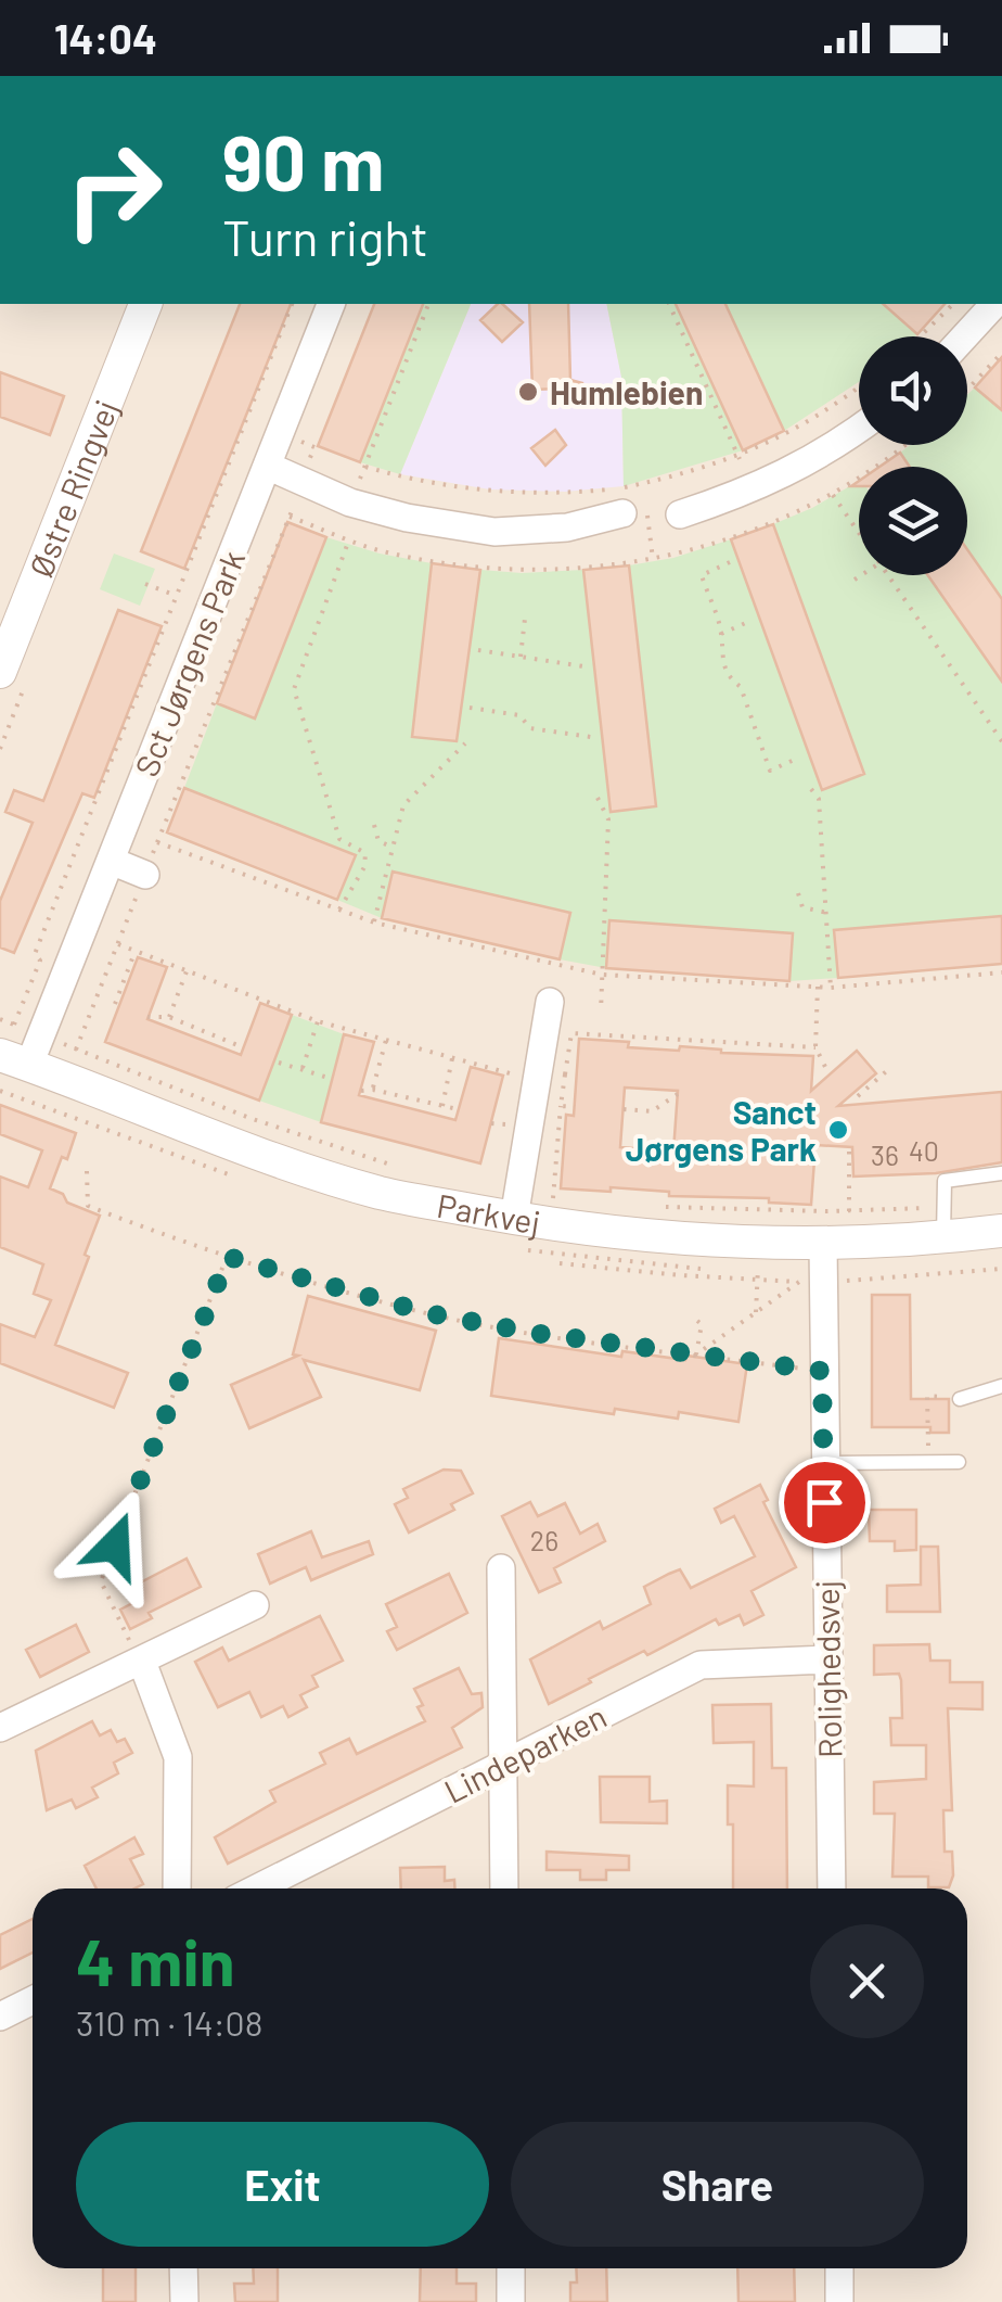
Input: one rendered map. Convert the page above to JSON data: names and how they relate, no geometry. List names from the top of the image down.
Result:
{
  "streets": {
    "street": [
      "Østre Ringvej",
      "Sct Jørgens Park",
      "Parkvej",
      "Rolighedsvej",
      "Lindeparken"
    ]
  },
  "crossings": [
    ["Sct Jørgens Park", "Parkvej"],
    ["Parkvej", "Rolighedsvej"],
    ["Rolighedsvej", "Lindeparken"]
  ],
  "places": ["Humlebien", "Sanct Jørgens Park"],
  "house_numbers": ["40", "36", "26"],
  "page": {
    "status": "14:04",
    "turn": ["90 m", "Turn right"],
    "heading": ["4 min", "310 m · 14:08"],
    "buttons": ["Exit", "Share"]
  }
}
